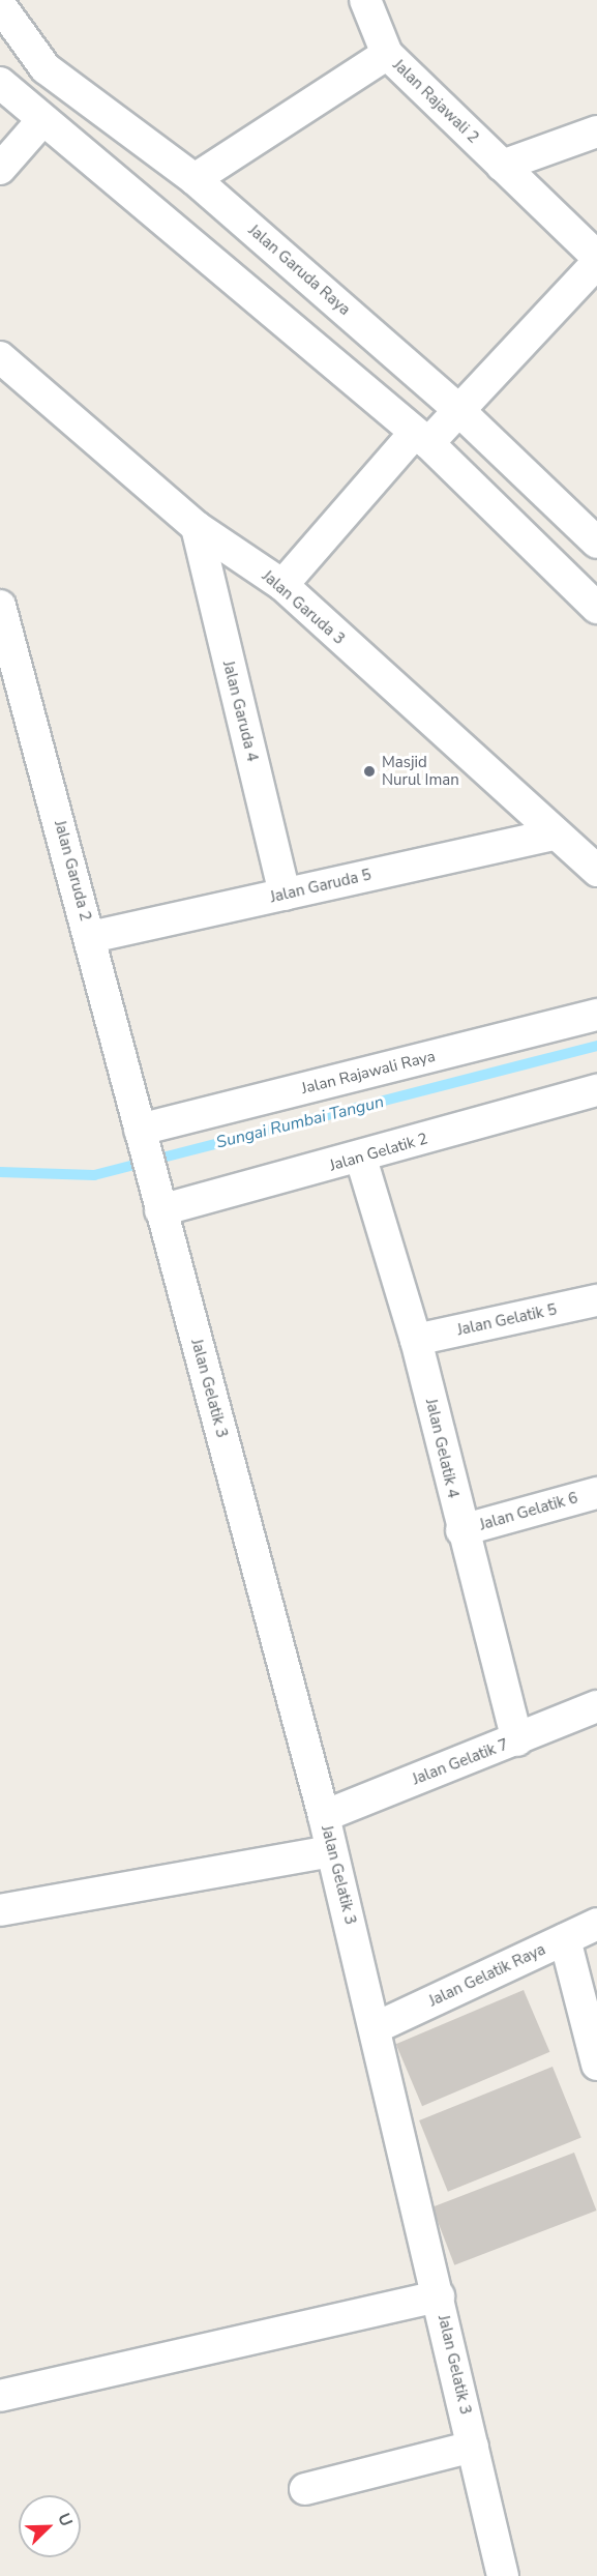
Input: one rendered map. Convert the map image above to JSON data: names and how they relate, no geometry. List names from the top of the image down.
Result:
{
  "streets": {
    "street": [
      "Jalan Rajawali 2",
      "Jalan Garuda Raya",
      "Jalan Garuda 3",
      "Jalan Garuda 4",
      "Jalan Garuda 2",
      "Jalan Garuda 5",
      "Jalan Rajawali Raya",
      "Jalan Gelatik 2",
      "Jalan Gelatik 5",
      "Jalan Gelatik 3",
      "Jalan Gelatik 4",
      "Jalan Gelatik 6",
      "Jalan Gelatik 7",
      "Jalan Gelatik Raya"
    ]
  },
  "crossings": [
    ["Jalan Rajawali 2", "Jalan Garuda Raya"],
    ["Jalan Garuda 3", "Jalan Garuda 4"],
    ["Jalan Garuda 3", "Jalan Garuda 5"],
    ["Jalan Garuda 4", "Jalan Garuda 5"],
    ["Jalan Garuda 2", "Jalan Garuda 5"],
    ["Jalan Garuda 2", "Jalan Rajawali Raya"],
    ["Jalan Garuda 2", "Jalan Gelatik 3"],
    ["Jalan Gelatik 2", "Jalan Gelatik 3"],
    ["Jalan Gelatik 2", "Jalan Gelatik 4"],
    ["Jalan Gelatik 5", "Jalan Gelatik 4"],
    ["Jalan Gelatik 3", "Jalan Gelatik 7"],
    ["Jalan Gelatik 3", "Jalan Gelatik Raya"],
    ["Jalan Gelatik 4", "Jalan Gelatik 6"],
    ["Jalan Gelatik 4", "Jalan Gelatik 7"]
  ],
  "water": ["Sungai Rumbai Tangun"],
  "places": ["Masjid Nurul Iman"],
  "north": "top right"
}
